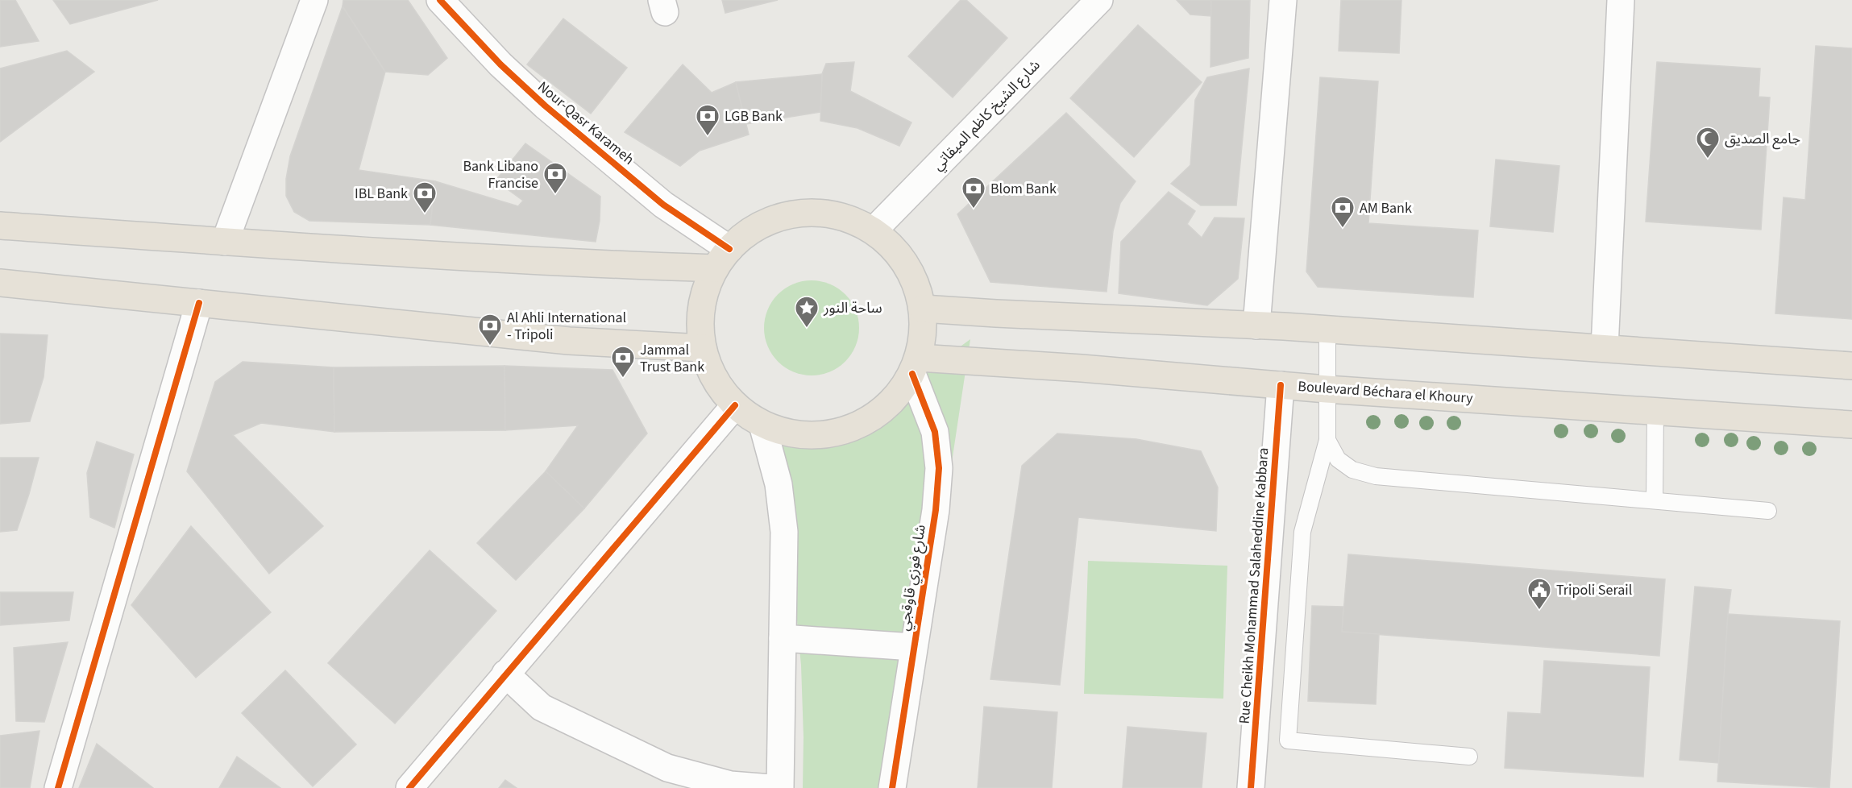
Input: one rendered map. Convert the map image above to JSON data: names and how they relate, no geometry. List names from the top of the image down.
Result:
{
  "streets": {
    "highway": ["Boulevard Béchara el Khoury"],
    "street": [
      "شارع الشيخ كاظم الميقاتي",
      "Nour-Qasr Karameh",
      "شارع فوزي قاوقجي",
      "Rue Cheikh Mohammad Salaheddine Kabbara"
    ]
  },
  "crossings": [
    ["Boulevard Béchara el Khoury", "شارع فوزي قاوقجي"],
    ["Boulevard Béchara el Khoury", "Rue Cheikh Mohammad Salaheddine Kabbara"]
  ],
  "places": {
    "bank": [
      "LGB Bank",
      "Bank Libano Francise",
      "Blom Bank",
      "IBL Bank",
      "AM Bank",
      "Al Ahli International - Tripoli",
      "Jammal Trust Bank"
    ],
    "mosque": ["جامع الصديق"],
    "place": ["ساحة النور"],
    "public building": ["Tripoli Serail"]
  }
}
